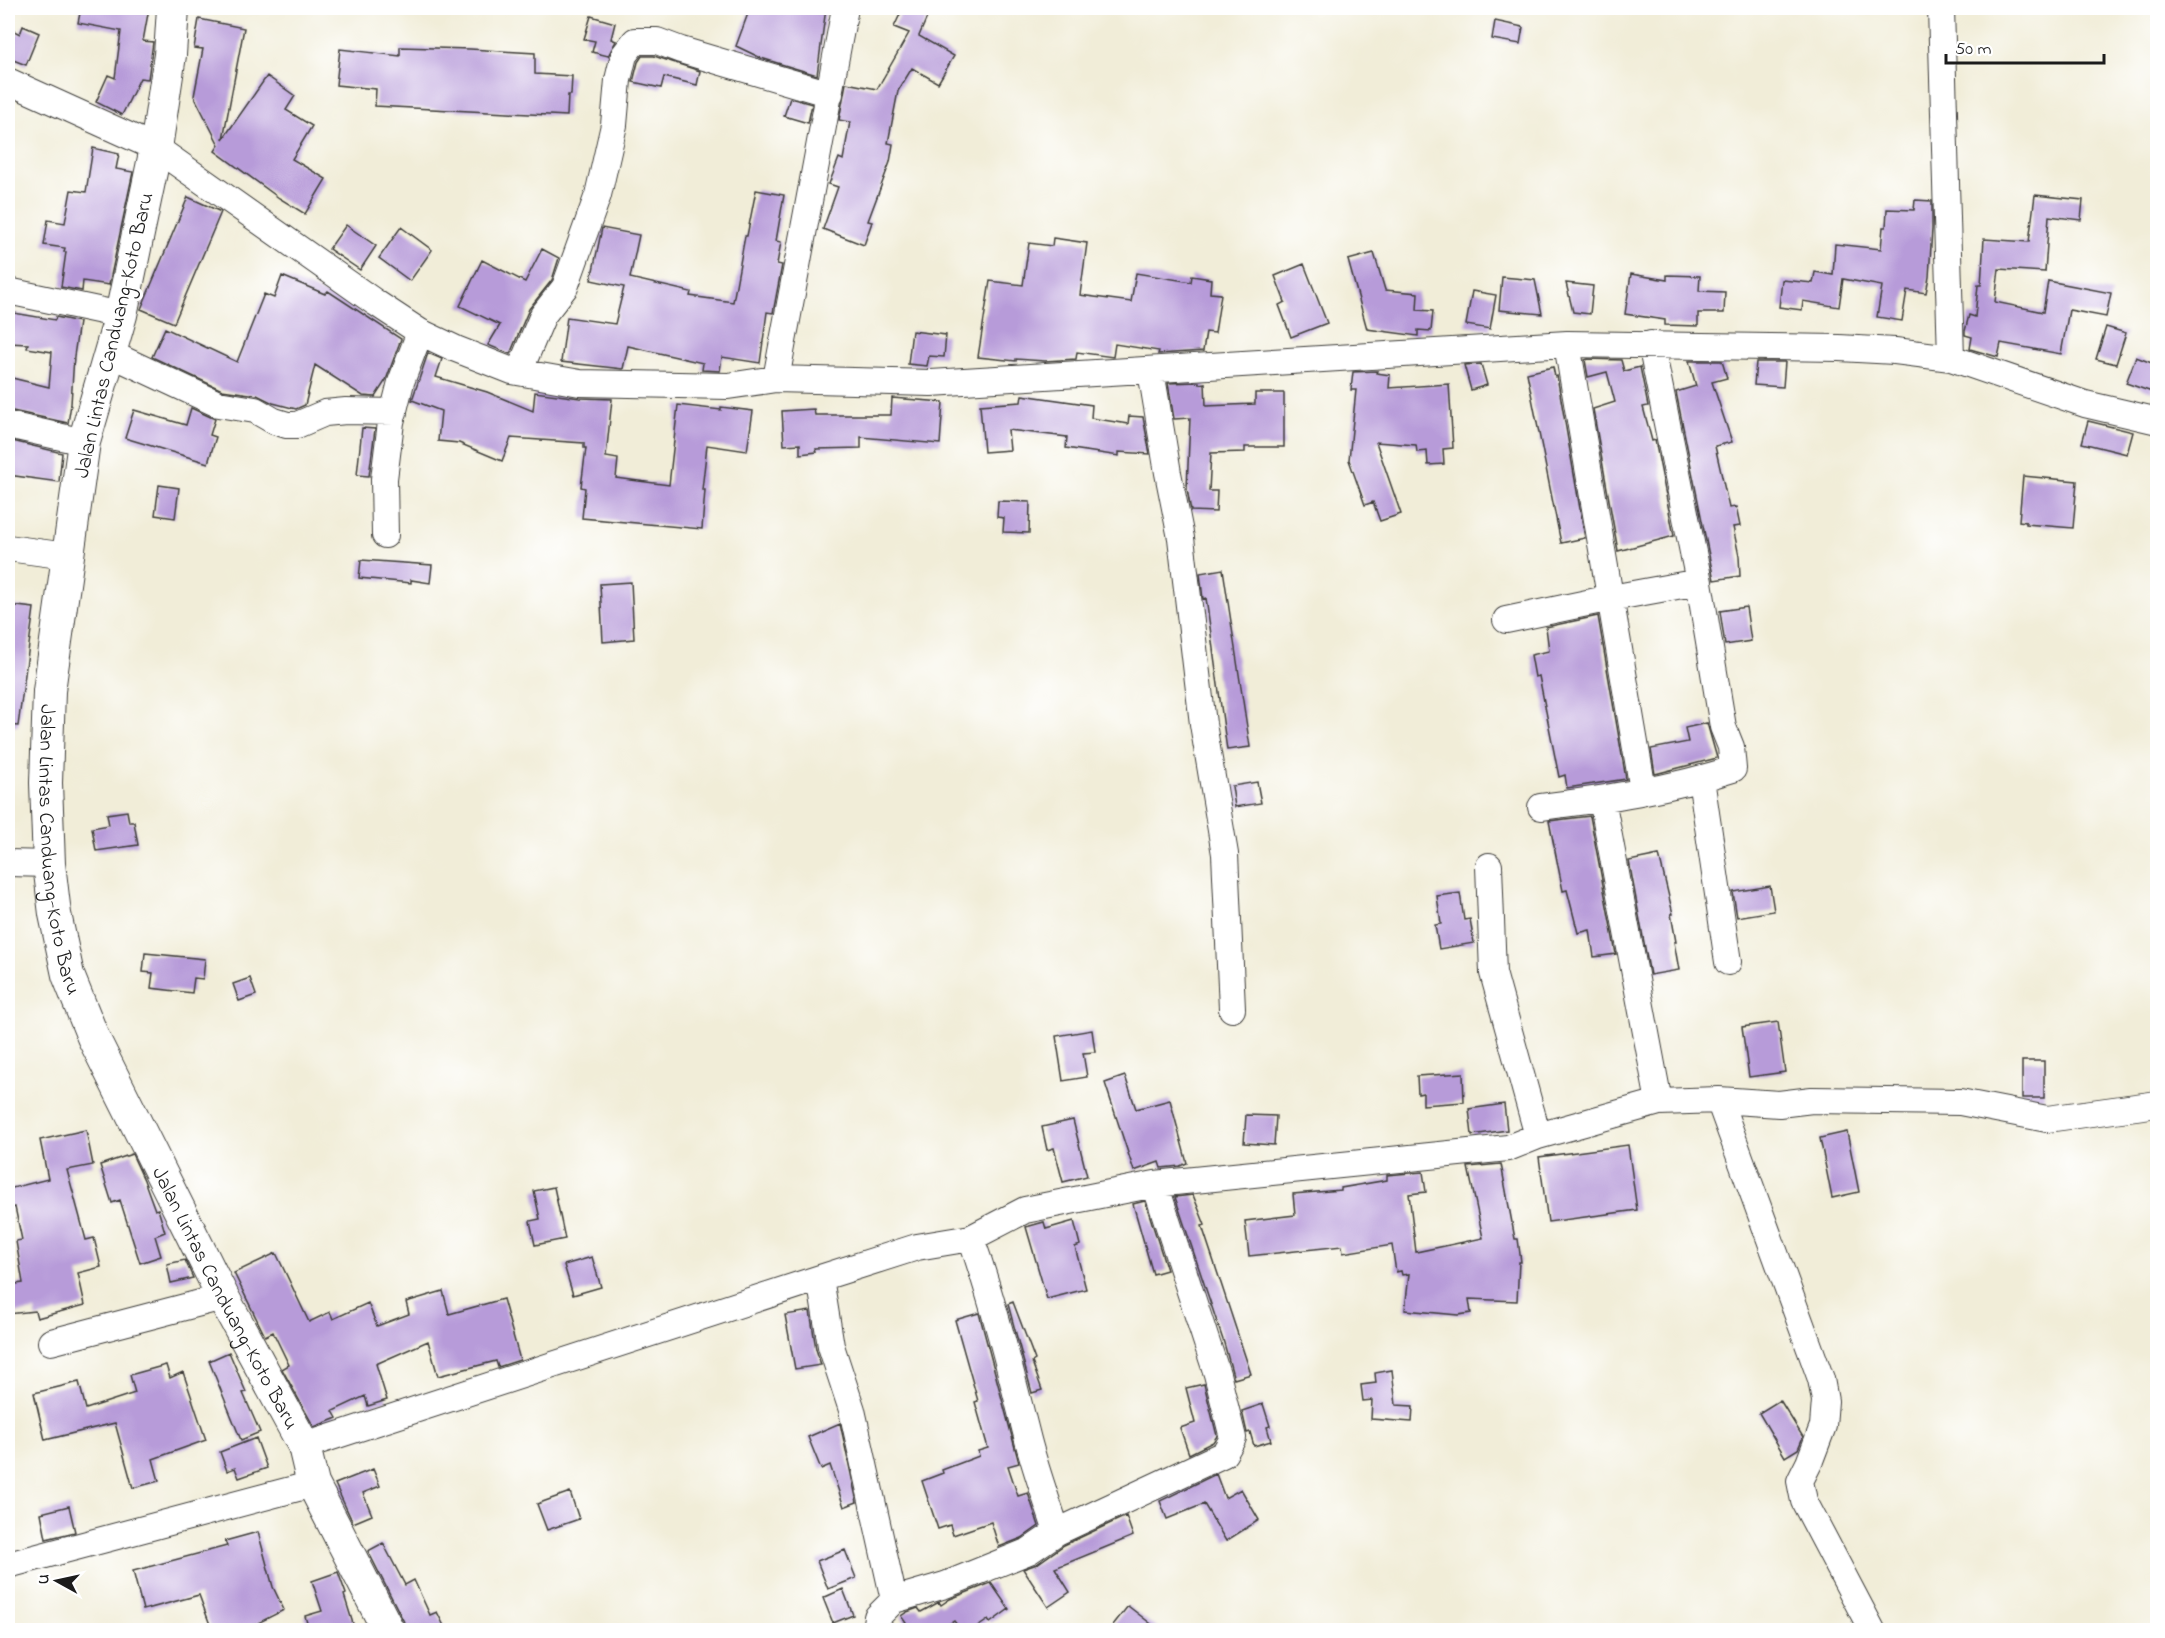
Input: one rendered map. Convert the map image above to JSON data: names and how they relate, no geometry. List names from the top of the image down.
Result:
{
  "streets": {
    "main road": ["Jalan Lintas Canduang-Koto Baru"]
  },
  "scale_bar": "50 m",
  "north": "left"
}
